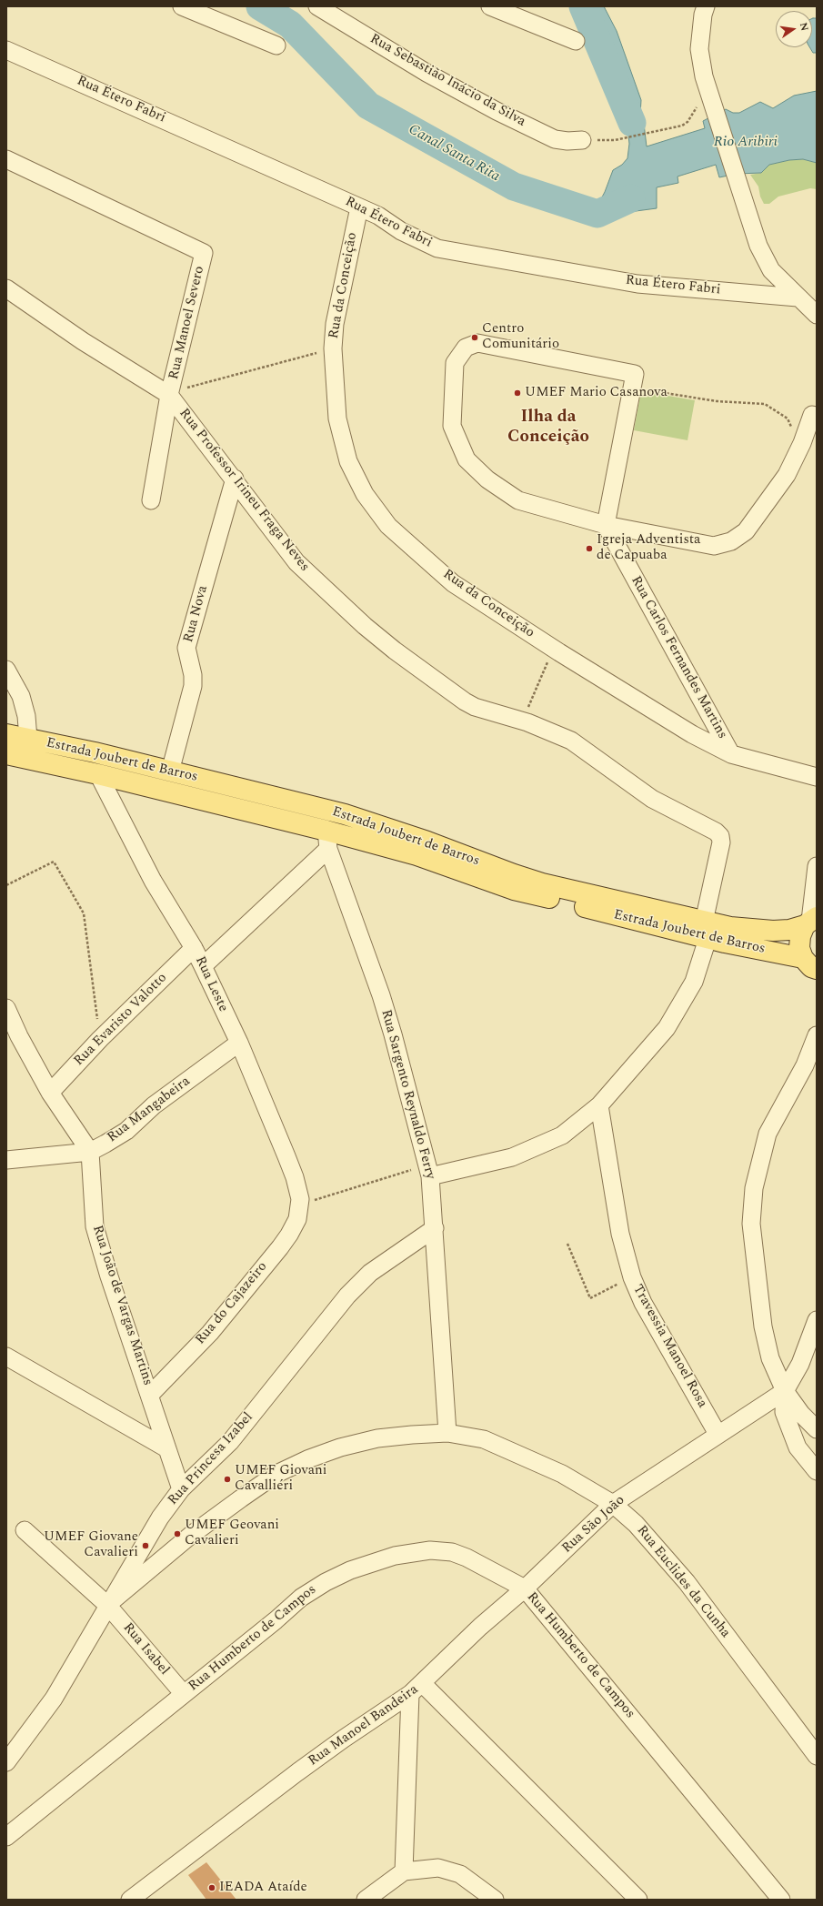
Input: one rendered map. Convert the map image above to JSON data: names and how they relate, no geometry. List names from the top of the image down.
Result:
{
  "streets": {
    "main road": ["Estrada Joubert de Barros"],
    "street": [
      "Rua Sebastião Inácio da Silva",
      "Rua Étero Fabri",
      "Rua da Conceição",
      "Rua Manoel Severo",
      "Rua Professor Irineu Fraga Neves",
      "Rua Nova",
      "Rua Carlos Fernandes Martins",
      "Rua Leste",
      "Rua Evaristo Valotto",
      "Rua Sargento Reynaldo Ferry",
      "Rua Mangabeira",
      "Rua do Cajazeiro",
      "Rua João de Vargas Martins",
      "Travessia Manoel Rosa",
      "Rua Princesa Izabel",
      "Rua São João",
      "Rua Euclides da Cunha",
      "Rua Humberto de Campos",
      "Rua Isabel",
      "Rua Manoel Bandeira"
    ]
  },
  "crossings": [
    ["Rua Étero Fabri", "Rua da Conceição"],
    ["Rua da Conceição", "Rua Carlos Fernandes Martins"],
    ["Rua Manoel Severo", "Rua Professor Irineu Fraga Neves"],
    ["Rua Professor Irineu Fraga Neves", "Rua Nova"],
    ["Rua Professor Irineu Fraga Neves", "Estrada Joubert de Barros"],
    ["Rua Nova", "Estrada Joubert de Barros"],
    ["Estrada Joubert de Barros", "Rua Leste"],
    ["Estrada Joubert de Barros", "Rua Sargento Reynaldo Ferry"],
    ["Rua Leste", "Rua Evaristo Valotto"],
    ["Rua Leste", "Rua Mangabeira"],
    ["Rua Leste", "Rua do Cajazeiro"],
    ["Rua Sargento Reynaldo Ferry", "Rua Princesa Izabel"],
    ["Rua Sargento Reynaldo Ferry", "Rua Euclides da Cunha"],
    ["Rua Mangabeira", "Rua João de Vargas Martins"],
    ["Rua do Cajazeiro", "Rua João de Vargas Martins"],
    ["Rua João de Vargas Martins", "Rua Princesa Izabel"],
    ["Travessia Manoel Rosa", "Rua São João"],
    ["Rua Princesa Izabel", "Rua Euclides da Cunha"],
    ["Rua Princesa Izabel", "Rua Isabel"],
    ["Rua São João", "Rua Euclides da Cunha"],
    ["Rua São João", "Rua Humberto de Campos"],
    ["Rua São João", "Rua Manoel Bandeira"],
    ["Rua Euclides da Cunha", "Rua Isabel"],
    ["Rua Humberto de Campos", "Rua Isabel"]
  ],
  "districts": ["Ilha da Conceição"],
  "water": ["Rio Aribiri", "Canal Santa Rita"],
  "places": [
    "Centro Comunitário",
    "UMEF Mario Casanova",
    "Igreja Adventista de Capuaba",
    "UMEF Giovani Cavalliéri",
    "UMEF Geovani Cavalieri",
    "UMEF Giovane Cavalieri",
    "IEADA Ataíde"
  ],
  "north": "right"
}
